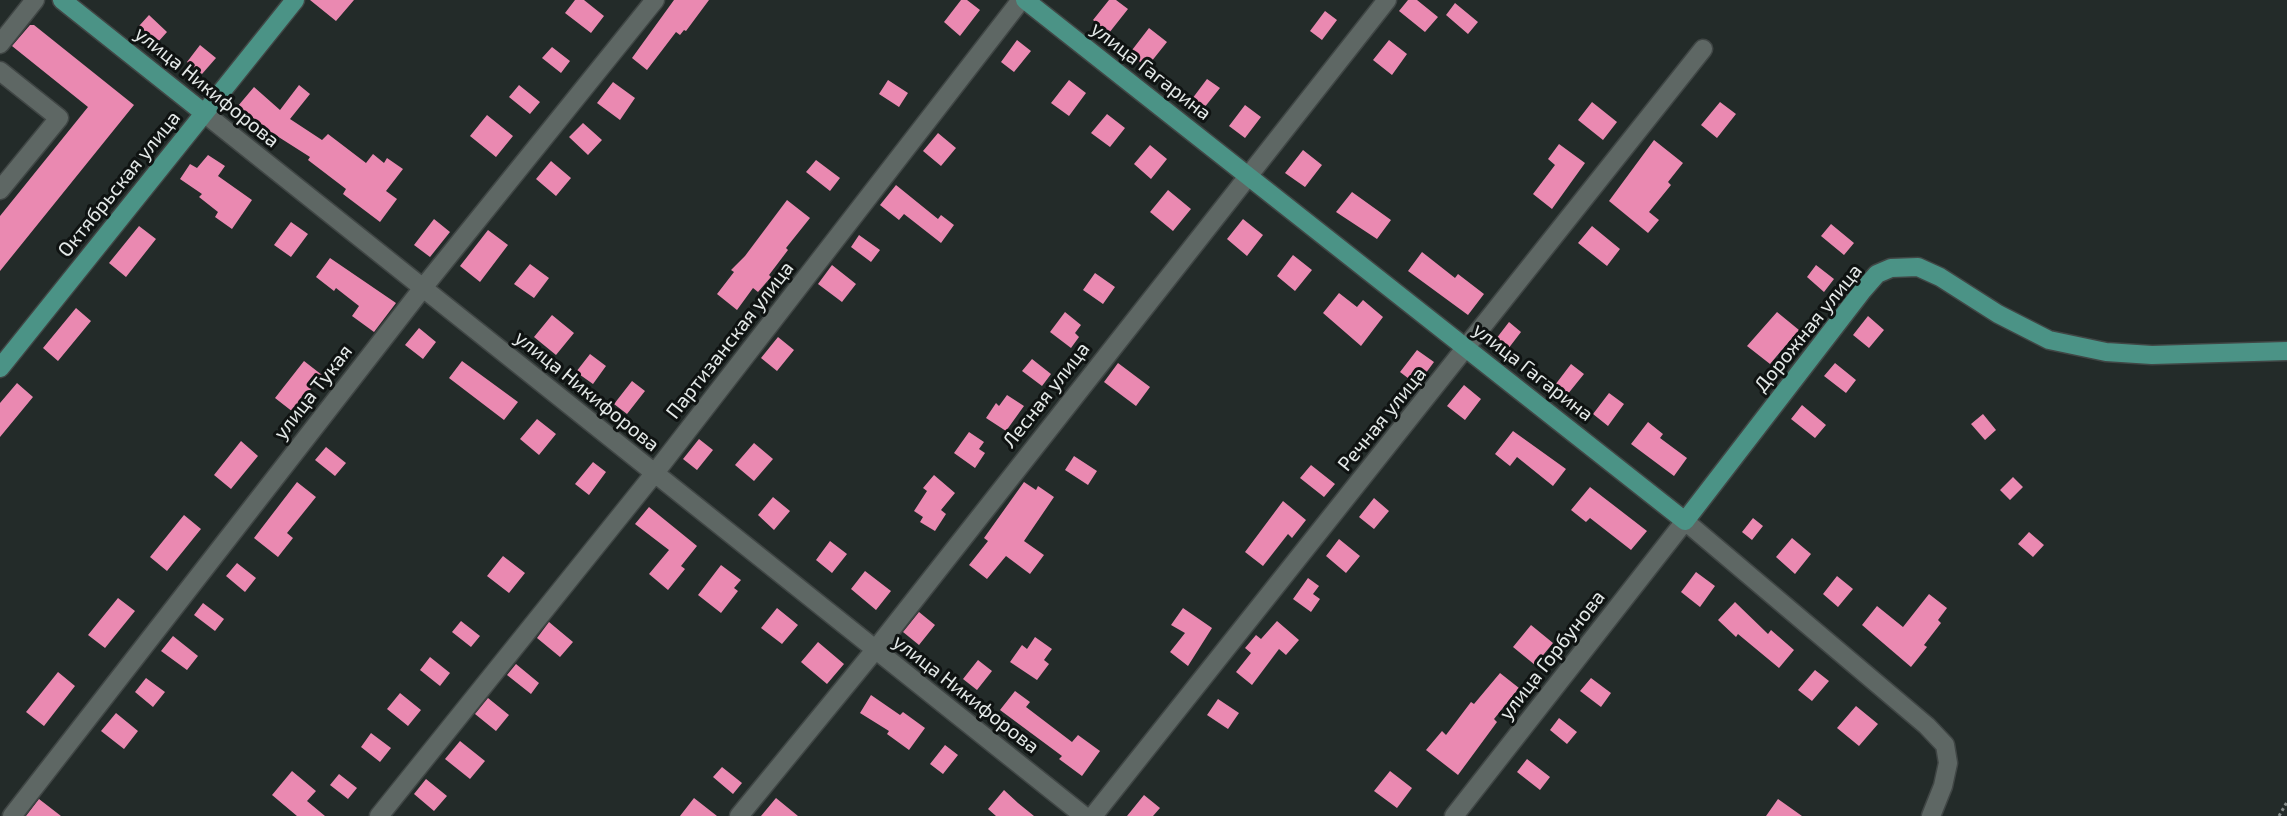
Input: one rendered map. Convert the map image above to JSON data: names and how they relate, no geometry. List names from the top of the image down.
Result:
{
  "streets": {
    "main road": [
      "улица Гагарина",
      "улица Никифорова",
      "Октябрьская улица",
      "Дорожная улица"
    ],
    "street": [
      "Партизанская улица",
      "улица Тукая",
      "Лесная улица",
      "Речная улица",
      "улица Горбунова"
    ]
  },
  "crossings": [
    ["улица Гагарина", "Дорожная улица"],
    ["улица Гагарина", "Партизанская улица"],
    ["улица Гагарина", "Лесная улица"],
    ["улица Гагарина", "Речная улица"],
    ["улица Гагарина", "улица Горбунова"],
    ["улица Никифорова", "Октябрьская улица"],
    ["улица Никифорова", "Партизанская улица"],
    ["улица Никифорова", "улица Тукая"],
    ["улица Никифорова", "Лесная улица"],
    ["Дорожная улица", "улица Горбунова"]
  ]
}
